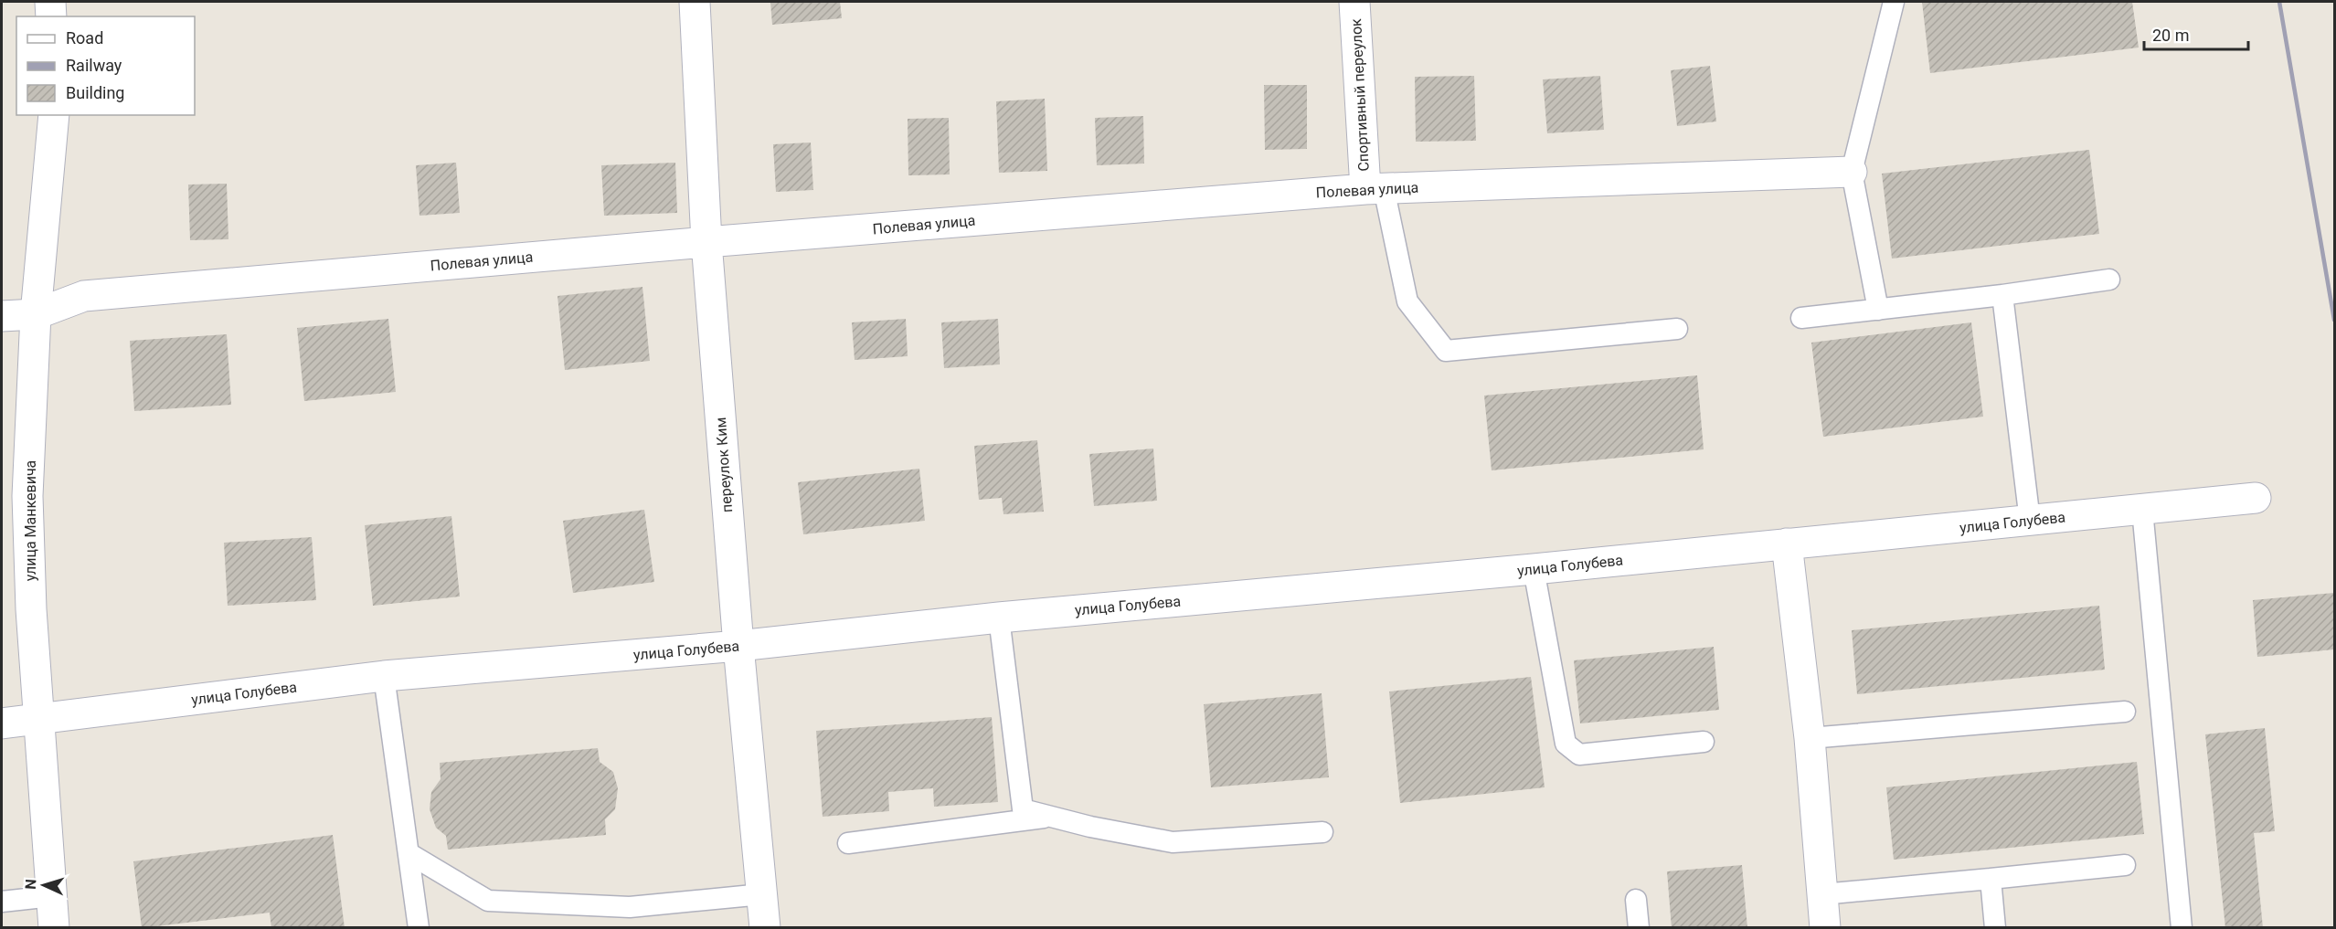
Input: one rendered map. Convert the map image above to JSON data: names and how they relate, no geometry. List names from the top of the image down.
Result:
{
  "streets": {
    "street": [
      "Спортивный переулок",
      "Полевая улица",
      "переулок Ким",
      "улица Манкевича",
      "улица Голубева"
    ]
  },
  "crossings": [
    ["Спортивный переулок", "Полевая улица"],
    ["Полевая улица", "переулок Ким"],
    ["Полевая улица", "улица Манкевича"],
    ["переулок Ким", "улица Голубева"],
    ["улица Манкевича", "улица Голубева"]
  ],
  "legend": ["Road", "Railway", "Building"],
  "scale_bar": "20 m",
  "north": "left"
}
